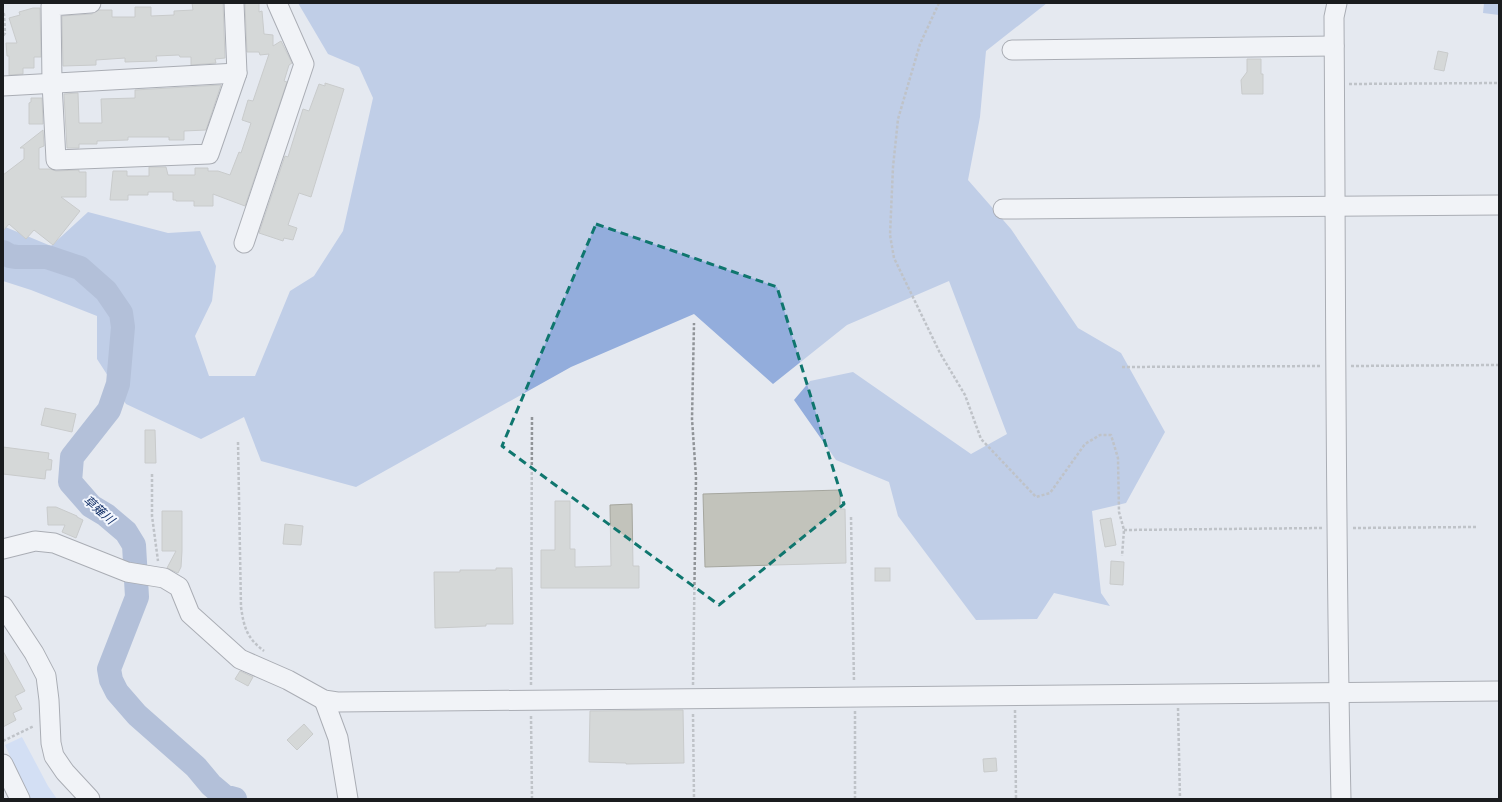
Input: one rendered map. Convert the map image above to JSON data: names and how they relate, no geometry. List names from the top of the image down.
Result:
{
  "water": ["草薙川"]
}
